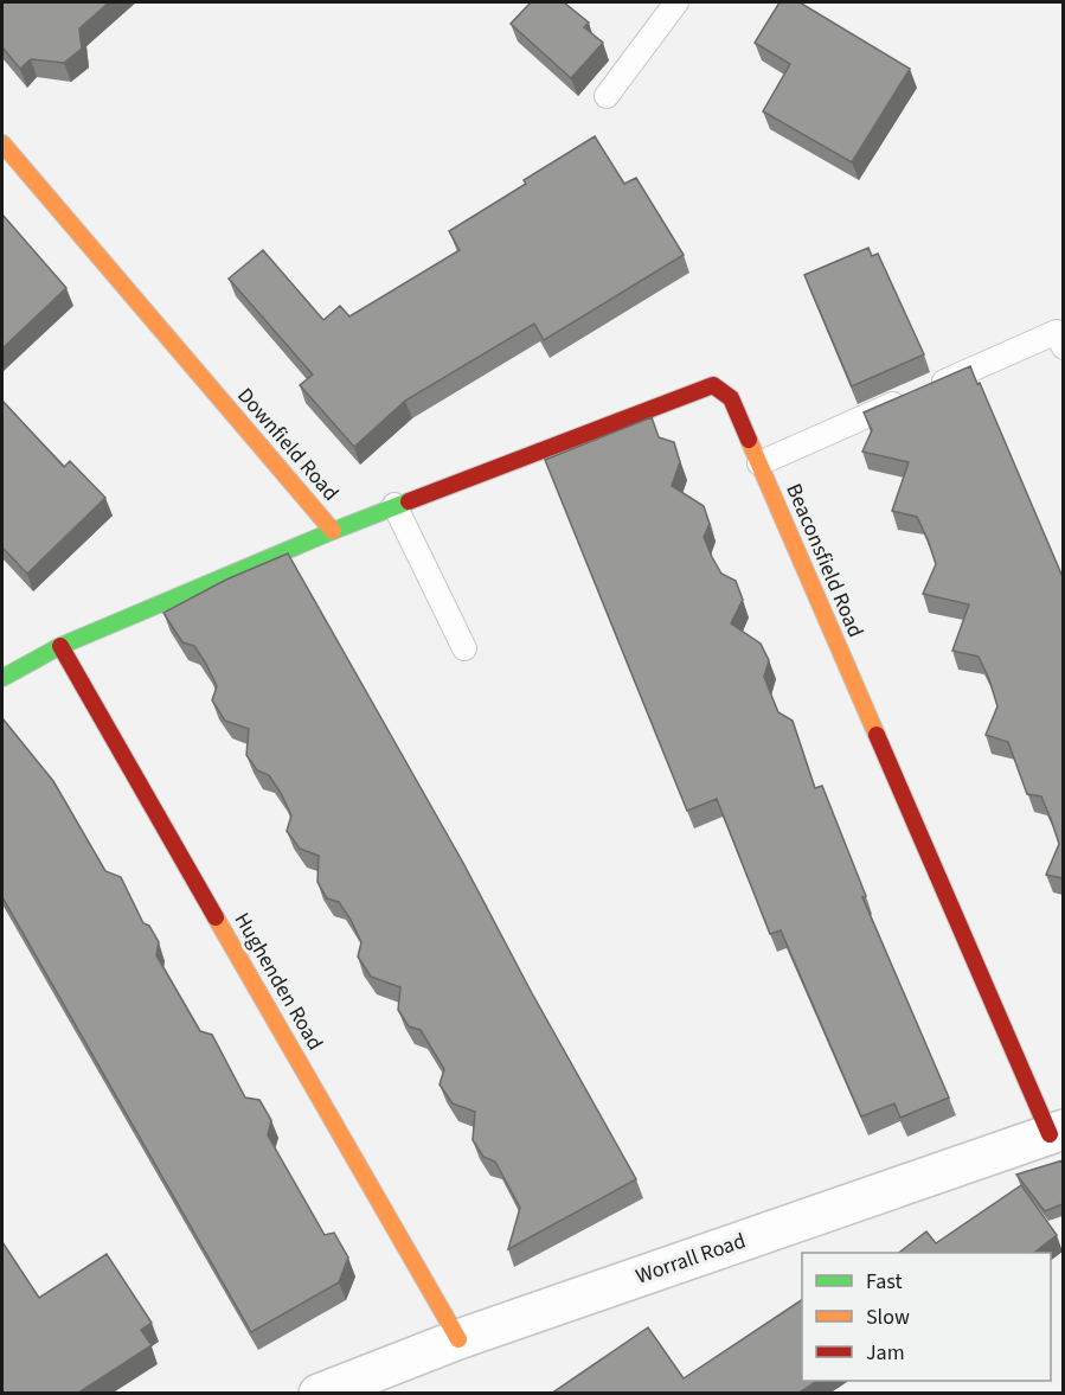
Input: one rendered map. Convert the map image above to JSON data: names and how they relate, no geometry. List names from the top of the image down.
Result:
{
  "streets": {
    "street": [
      "Downfield Road",
      "Beaconsfield Road",
      "Hughenden Road",
      "Worrall Road"
    ]
  },
  "crossings": [
    ["Downfield Road", "Beaconsfield Road"],
    ["Downfield Road", "Hughenden Road"],
    ["Beaconsfield Road", "Worrall Road"],
    ["Hughenden Road", "Worrall Road"]
  ],
  "legend": ["Fast", "Slow", "Jam"]
}
